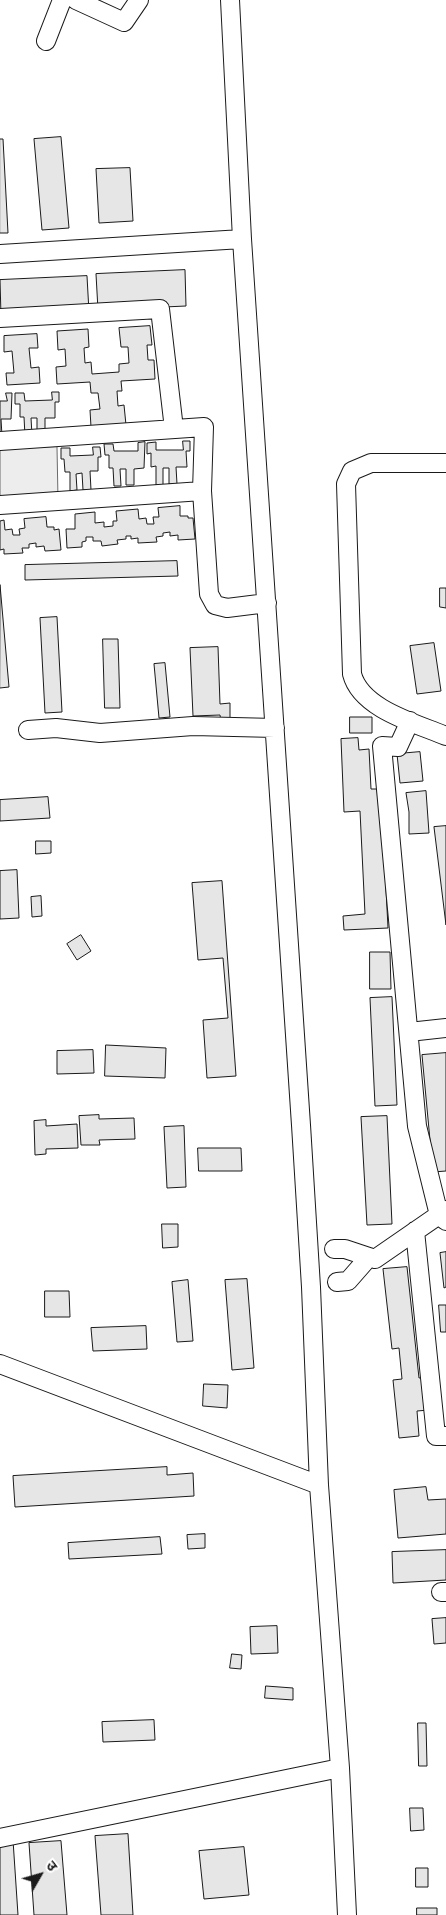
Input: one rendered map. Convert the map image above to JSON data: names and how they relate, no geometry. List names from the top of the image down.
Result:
{
  "north": "top right"
}
